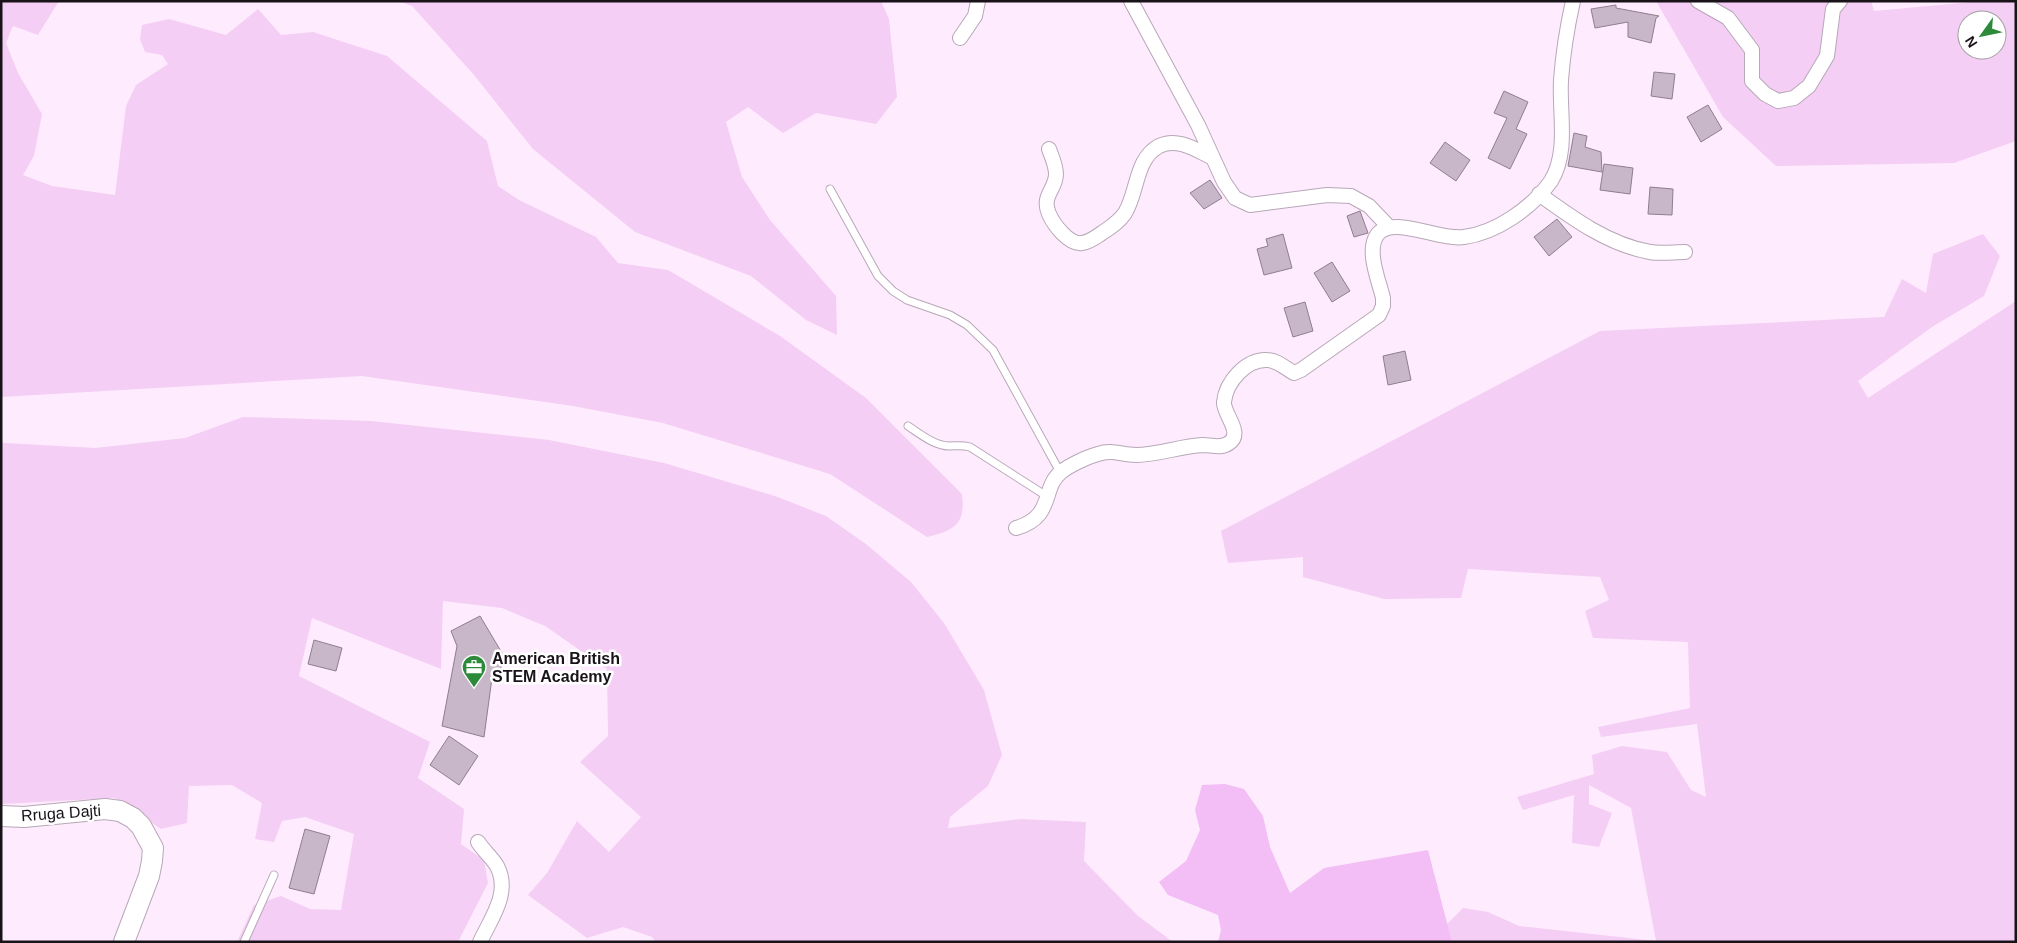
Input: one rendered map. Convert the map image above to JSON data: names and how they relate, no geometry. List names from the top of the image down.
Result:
{
  "streets": {
    "main road": ["Rruga Dajti"]
  },
  "places": {
    "office": ["American British STEM Academy"]
  },
  "north": "bottom left"
}
